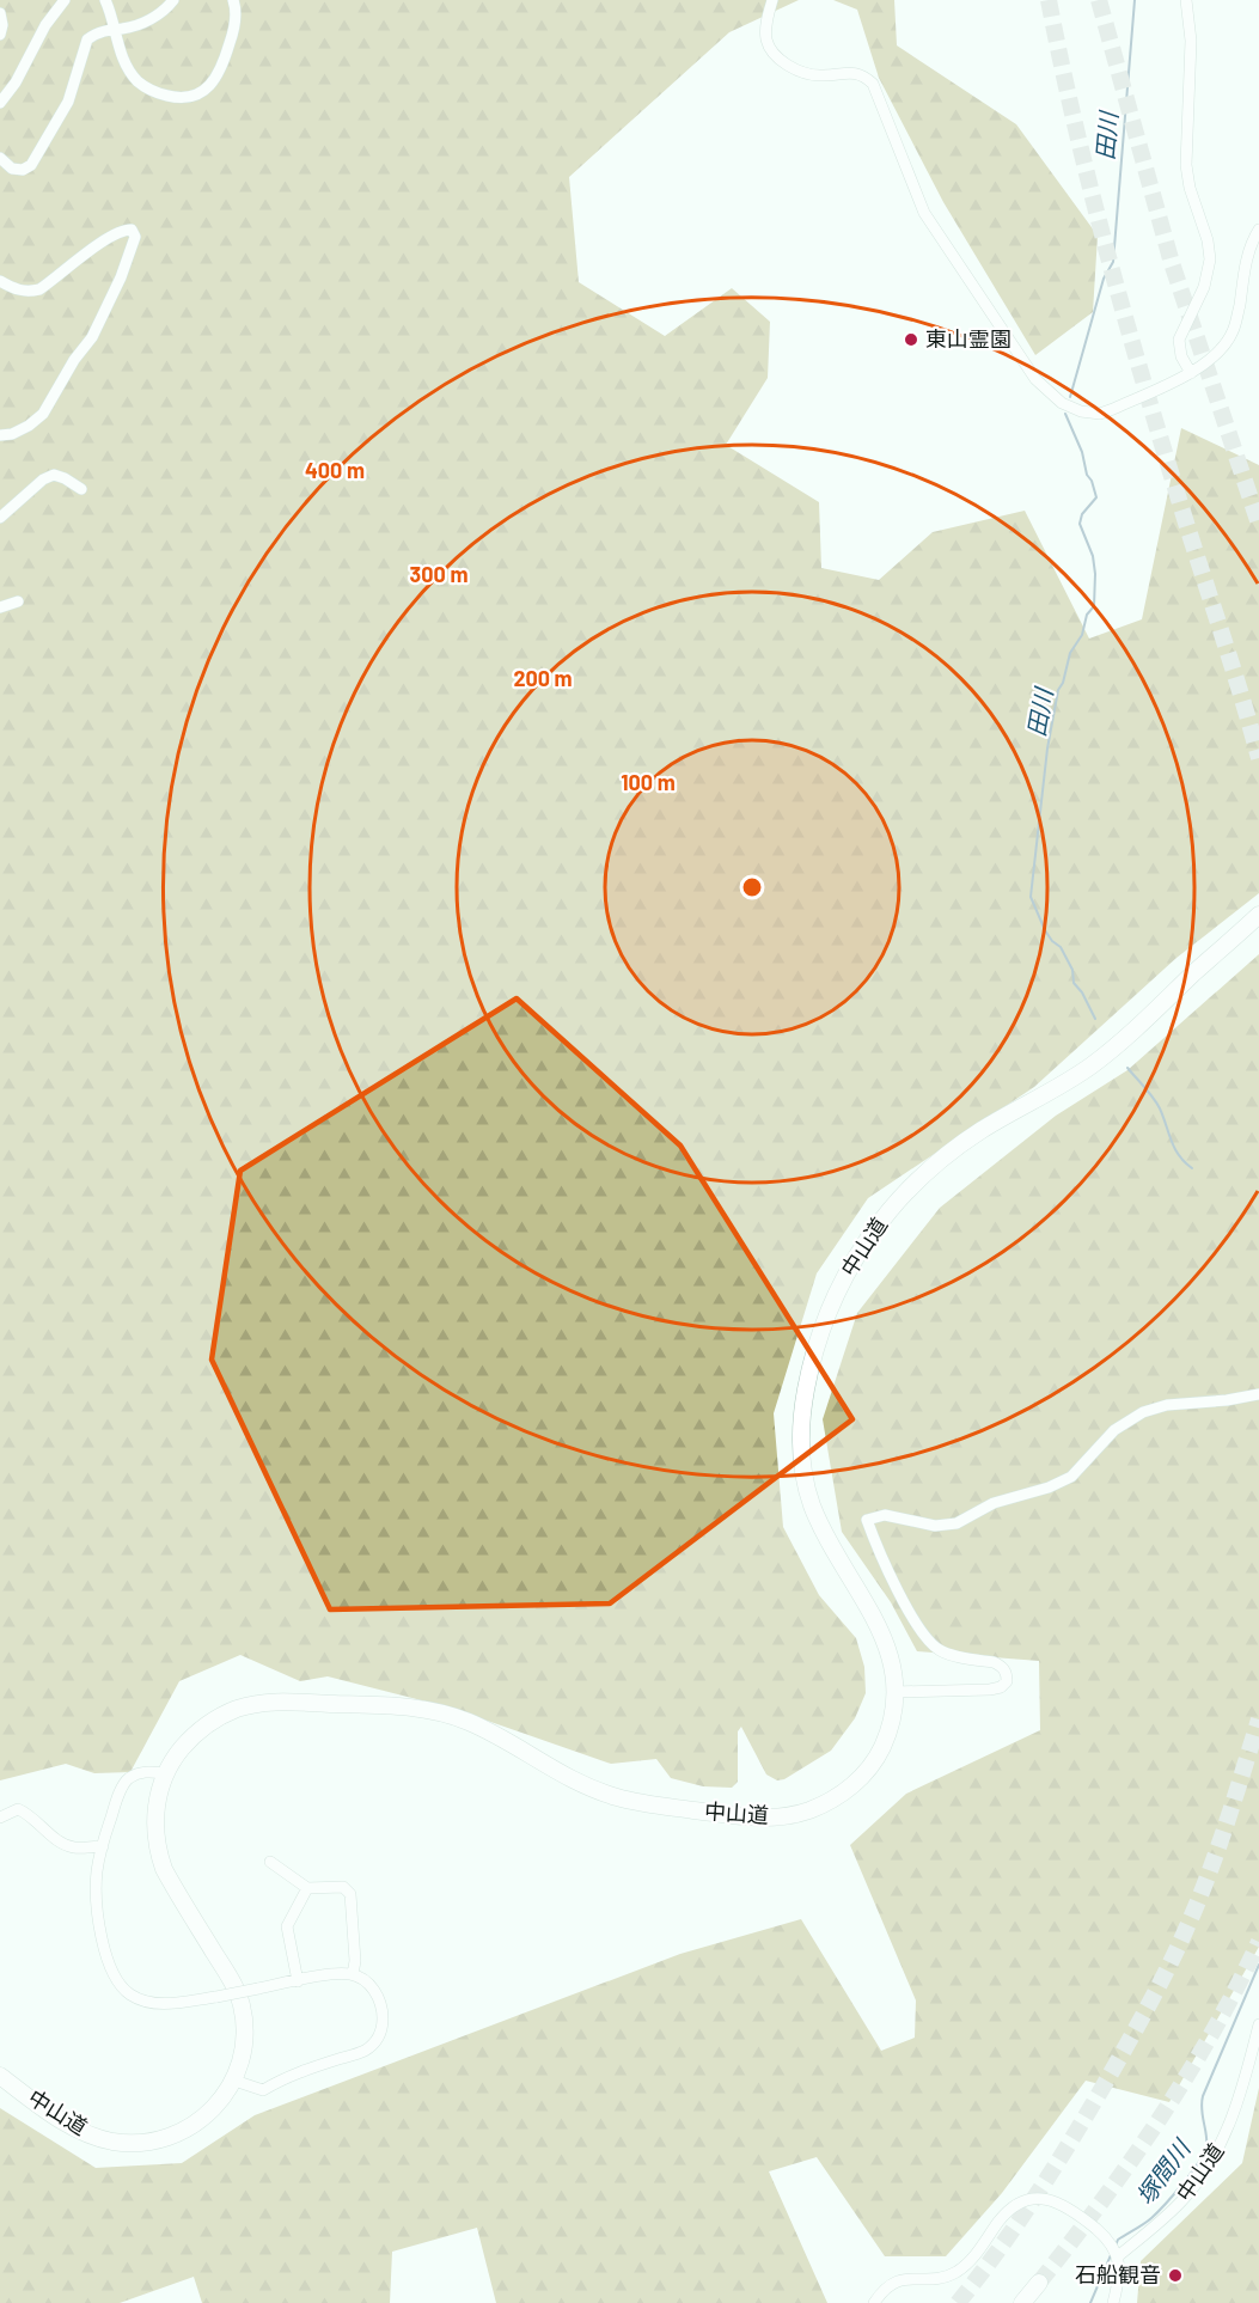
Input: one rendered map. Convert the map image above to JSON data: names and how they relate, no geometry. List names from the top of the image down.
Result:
{
  "streets": {
    "highway": ["中山道"]
  },
  "water": ["田川", "塚間川"],
  "places": ["東山霊園", "石船観音"],
  "rings": [
    "400 m",
    "300 m",
    "200 m",
    "100 m"
  ]
}
